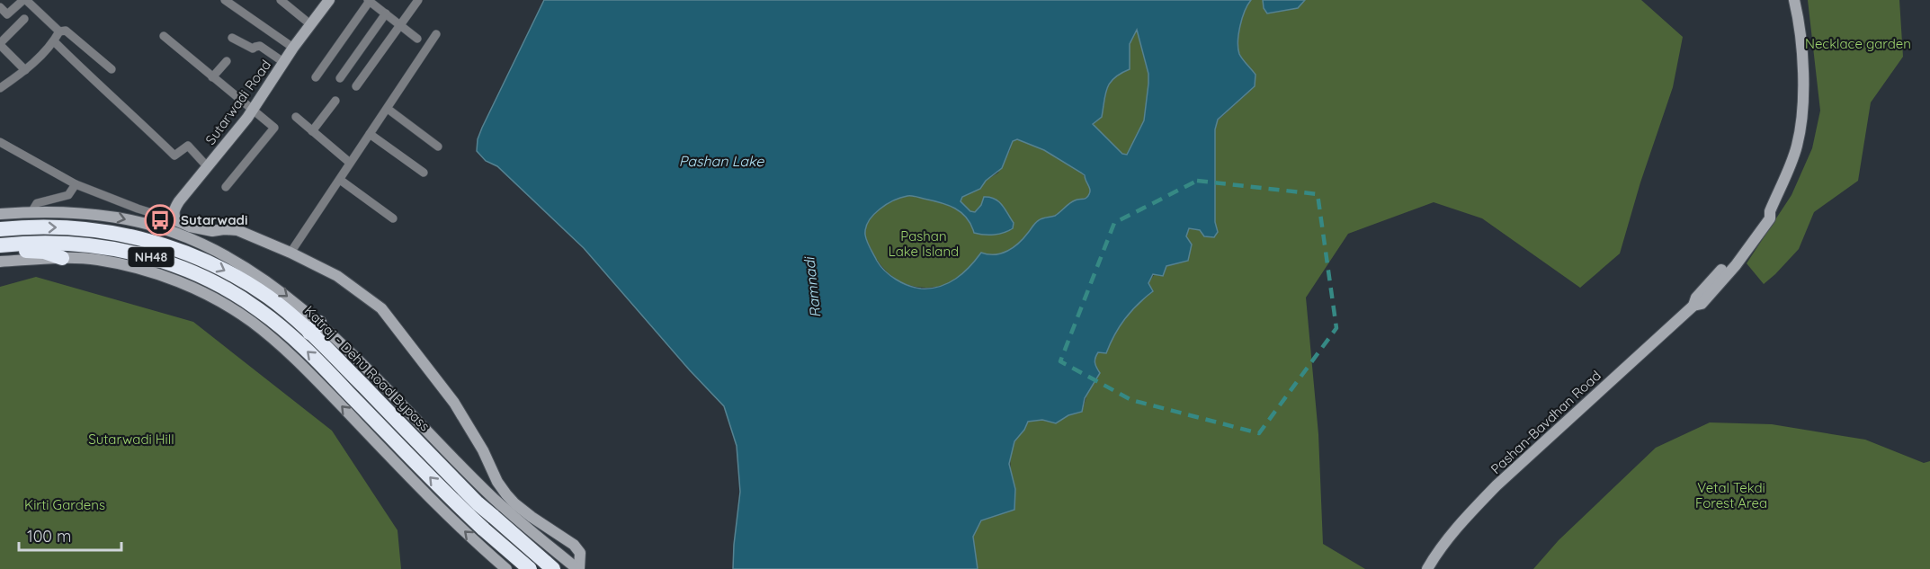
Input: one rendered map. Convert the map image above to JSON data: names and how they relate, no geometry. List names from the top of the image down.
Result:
{
  "streets": {
    "highway": ["NH48", "Katraj - Dehu Road Bypass"],
    "street": ["Sutarwadi Road", "Pashan-Bavdhan Road"]
  },
  "water": ["Pashan Lake", "Ramnadi"],
  "parks": [
    "Necklace garden",
    "Pashan Lake Island",
    "Sutarwadi Hill",
    "Vetal Tekdi Forest Area",
    "Kirti Gardens"
  ],
  "places": {
    "bus stop": ["Sutarwadi"]
  },
  "scale_bar": "100 m"
}
